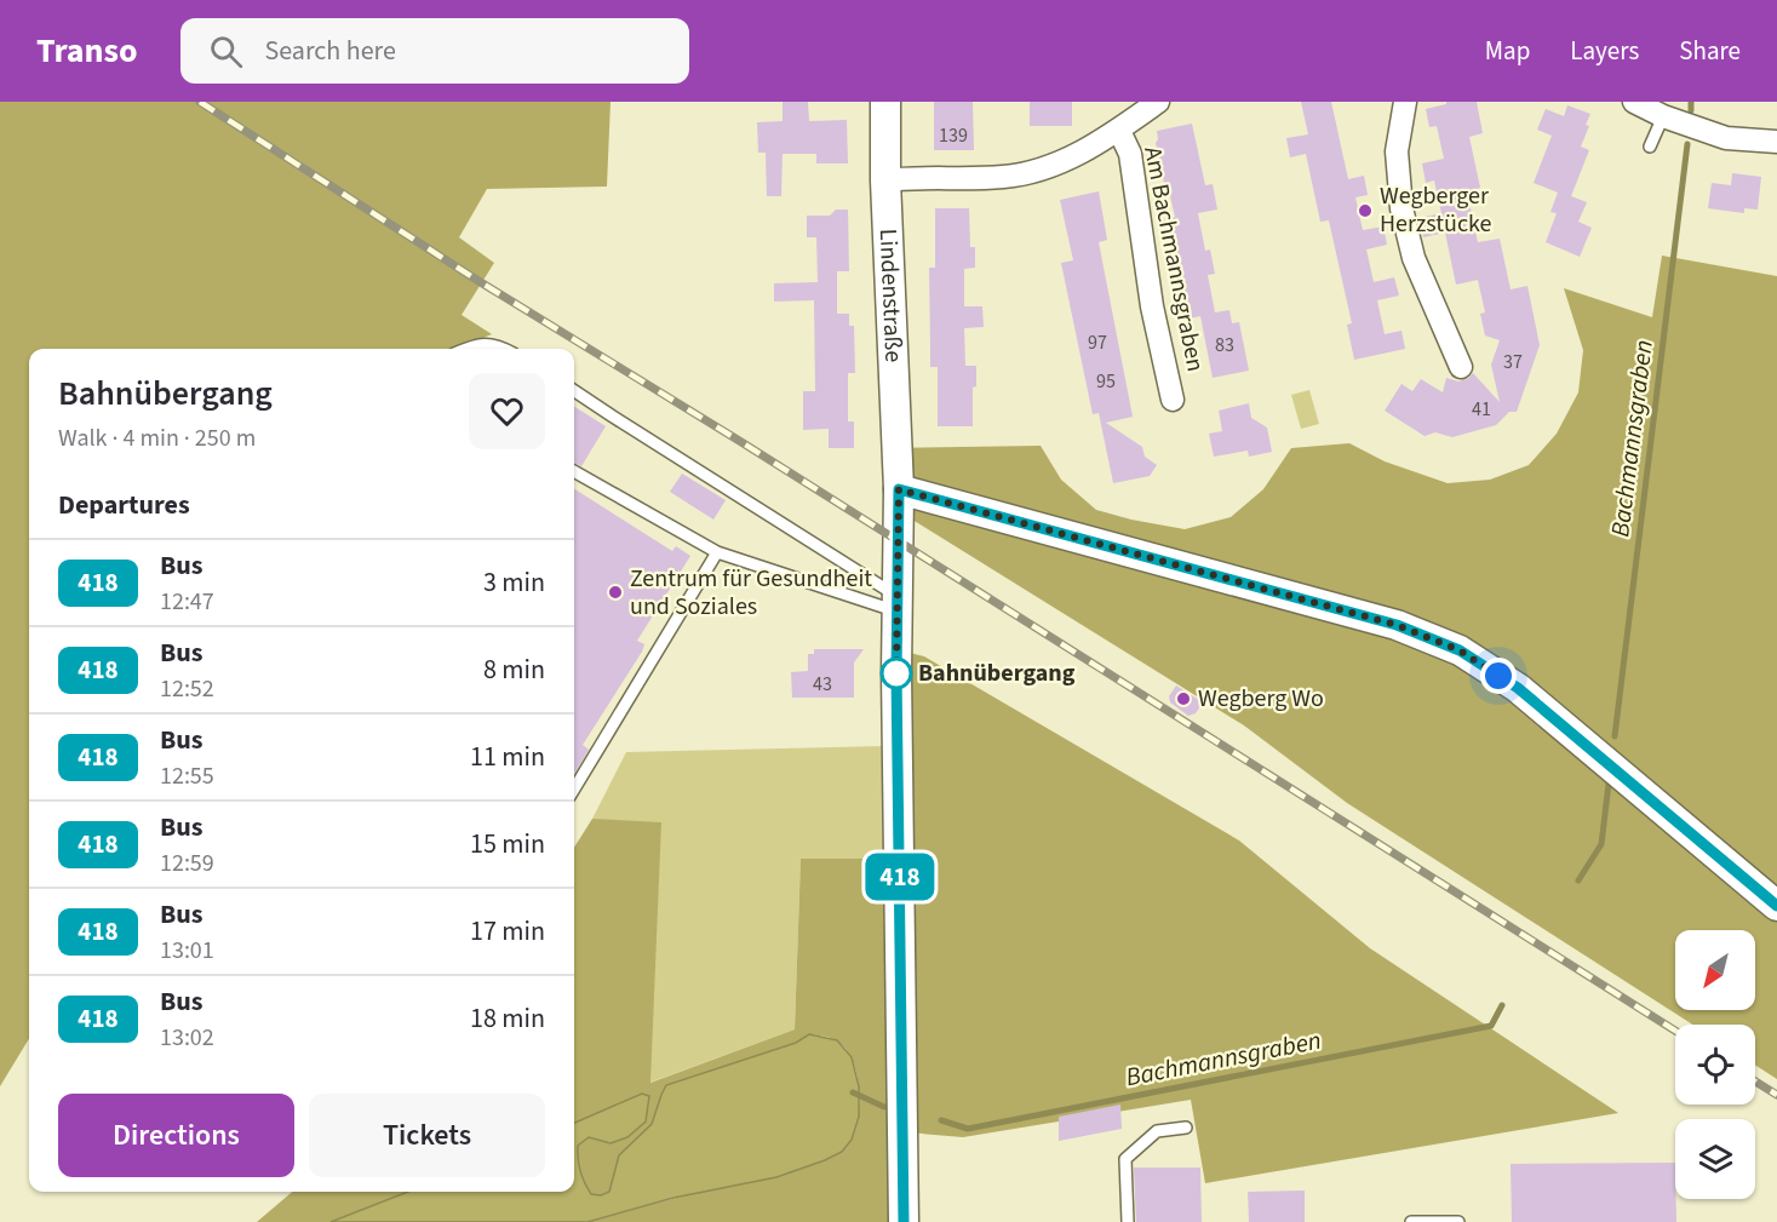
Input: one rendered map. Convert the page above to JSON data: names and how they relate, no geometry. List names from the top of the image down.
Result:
{
  "streets": {
    "street": ["Am Bachmannsgraben", "Lindenstraße"]
  },
  "crossings": [
    ["Am Bachmannsgraben", "Lindenstraße"]
  ],
  "water": ["Bachmannsgraben"],
  "places": [
    "Wegberger Herzstücke",
    "Zentrum für Gesundheit und Soziales",
    "Bahnübergang",
    "Wegberg Wo"
  ],
  "lines": ["bus line 418"],
  "house_numbers": [
    "139",
    "97",
    "83",
    "37",
    "95",
    "41",
    "43"
  ],
  "north": "bottom left",
  "page": {
    "header": "Transo",
    "search": "Search here",
    "nav": ["Map", "Layers", "Share"],
    "on_map": "418",
    "heading": [
      ["Bahnübergang", "Walk · 4 min · 250 m"],
      "Departures"
    ],
    "list": [
      {
        "mark": "418",
        "name": "Bus",
        "note": "12:47",
        "value": "3 min"
      },
      {
        "mark": "418",
        "name": "Bus",
        "note": "12:52",
        "value": "8 min"
      },
      {
        "mark": "418",
        "name": "Bus",
        "note": "12:55",
        "value": "11 min"
      },
      {
        "mark": "418",
        "name": "Bus",
        "note": "12:59",
        "value": "15 min"
      },
      {
        "mark": "418",
        "name": "Bus",
        "note": "13:01",
        "value": "17 min"
      },
      {
        "mark": "418",
        "name": "Bus",
        "note": "13:02",
        "value": "18 min"
      }
    ],
    "buttons": ["Directions", "Tickets"]
  }
}
